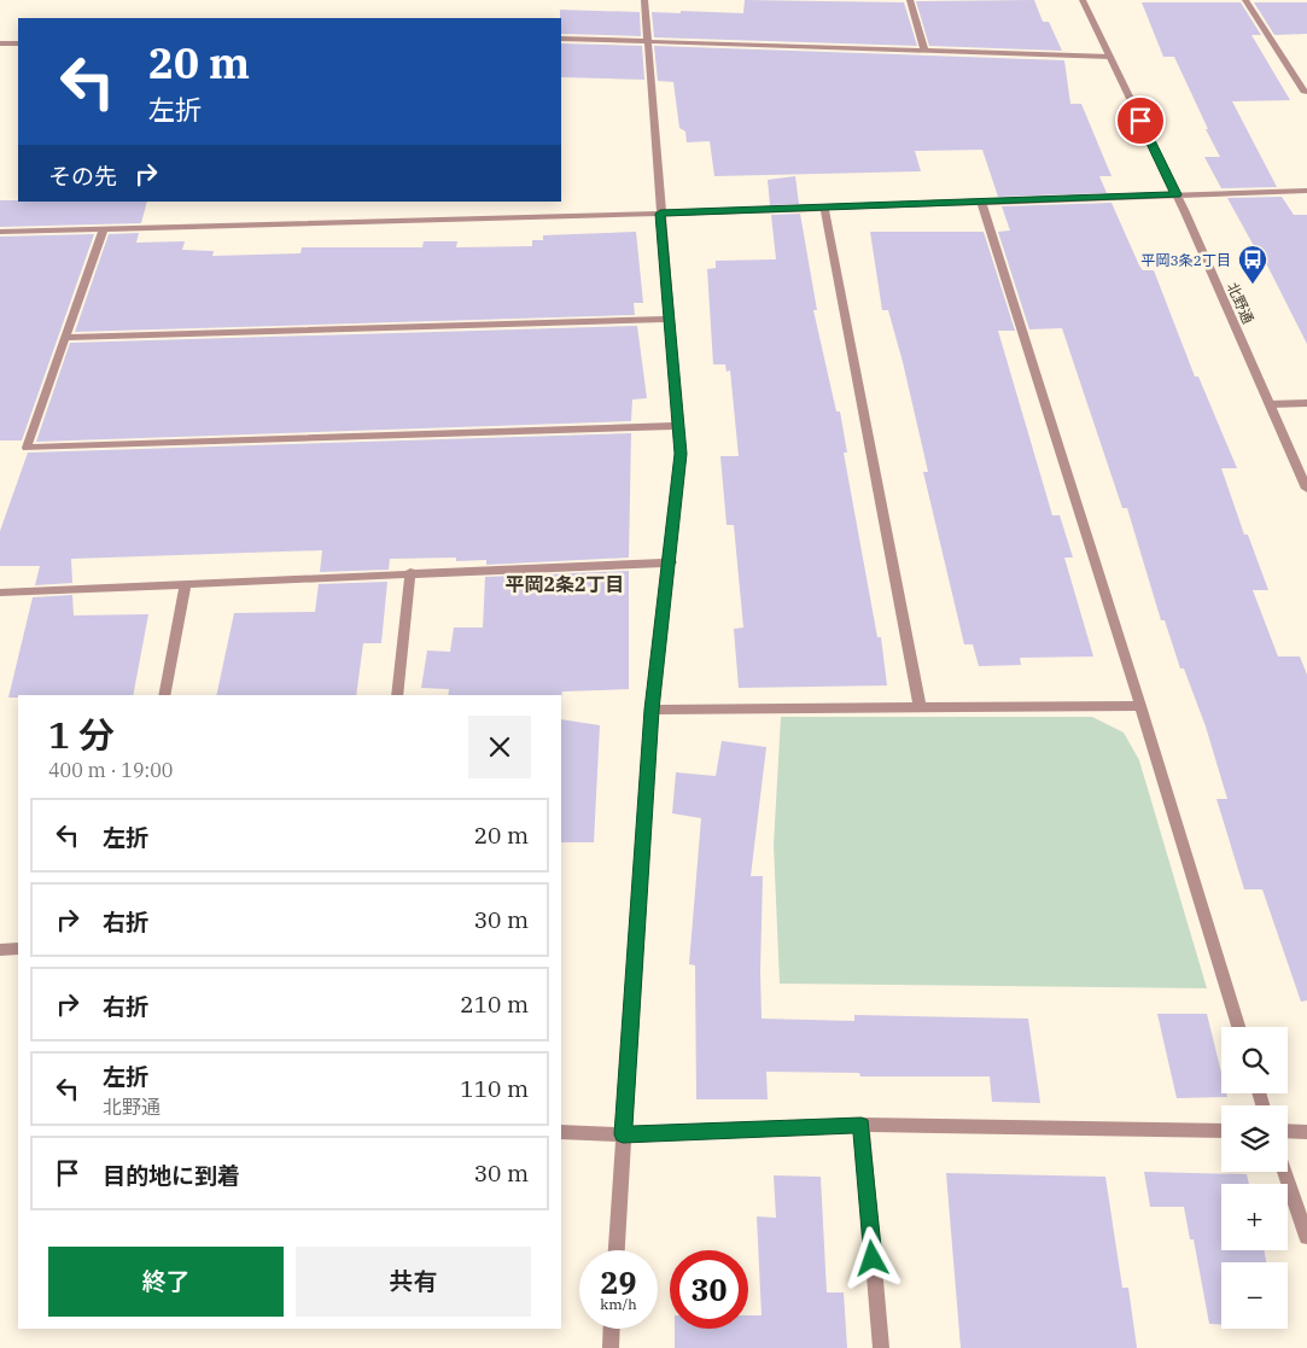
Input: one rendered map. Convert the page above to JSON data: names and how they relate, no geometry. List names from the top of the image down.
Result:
{
  "streets": {
    "street": ["北野通"]
  },
  "districts": ["平岡2条2丁目"],
  "places": {
    "bus stop": ["平岡3条2丁目"]
  },
  "page": {
    "turn": ["20 m", "左折"],
    "then": "その先",
    "heading": ["1 分", "400 m · 19:00"],
    "list": [
      {
        "name": "左折",
        "value": "20 m"
      },
      {
        "name": "右折",
        "value": "30 m"
      },
      {
        "name": "右折",
        "value": "210 m"
      },
      {
        "name": "左折",
        "note": "北野通",
        "value": "110 m"
      },
      {
        "name": "目的地に到着",
        "value": "30 m"
      }
    ],
    "map_buttons": ["+", "−"],
    "buttons": ["終了", "共有"],
    "speed": "29 km/h",
    "limit": "30"
  }
}
